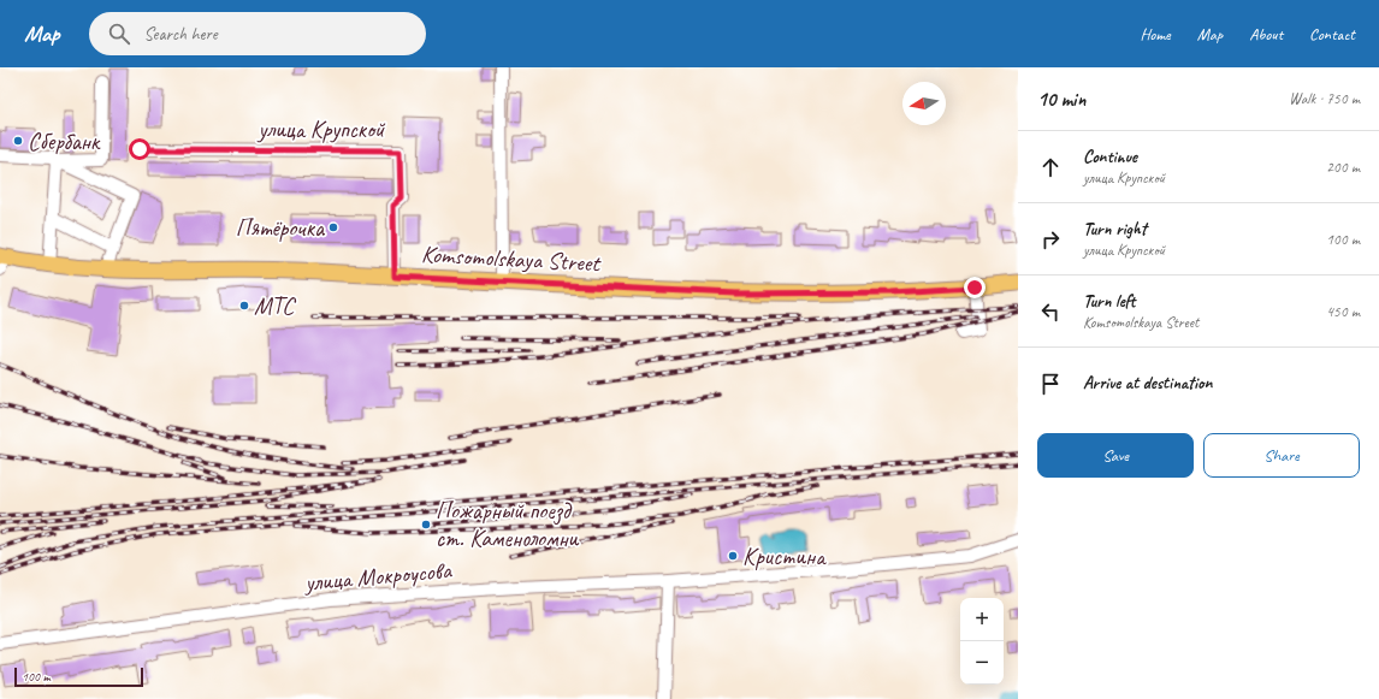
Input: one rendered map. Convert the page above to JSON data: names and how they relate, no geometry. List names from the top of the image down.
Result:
{
  "streets": {
    "main road": ["Komsomolskaya Street"],
    "street": ["улица Крупской", "улица Мокроусова"]
  },
  "crossings": [
    ["улица Крупской", "Komsomolskaya Street"]
  ],
  "places": [
    "Сбербанк",
    "Пятёрочка",
    "МТС",
    "Пожарный поезд ст. Каменоломни",
    "Кристина"
  ],
  "scale_bar": "100 m",
  "north": "left",
  "page": {
    "header": "Map",
    "search": "Search here",
    "nav": [
      "Home",
      "Map",
      "About",
      "Contact"
    ],
    "heading": ["10 min", "Walk · 750 m"],
    "list": [
      ["Continue", "улица Крупской", "200 m"],
      ["Turn right", "улица Крупской", "100 m"],
      ["Turn left", "Komsomolskaya Street", "450 m"],
      "Arrive at destination"
    ],
    "buttons": ["Save", "Share"],
    "map_buttons": ["+", "−"],
    "scale": "100 m"
  }
}
